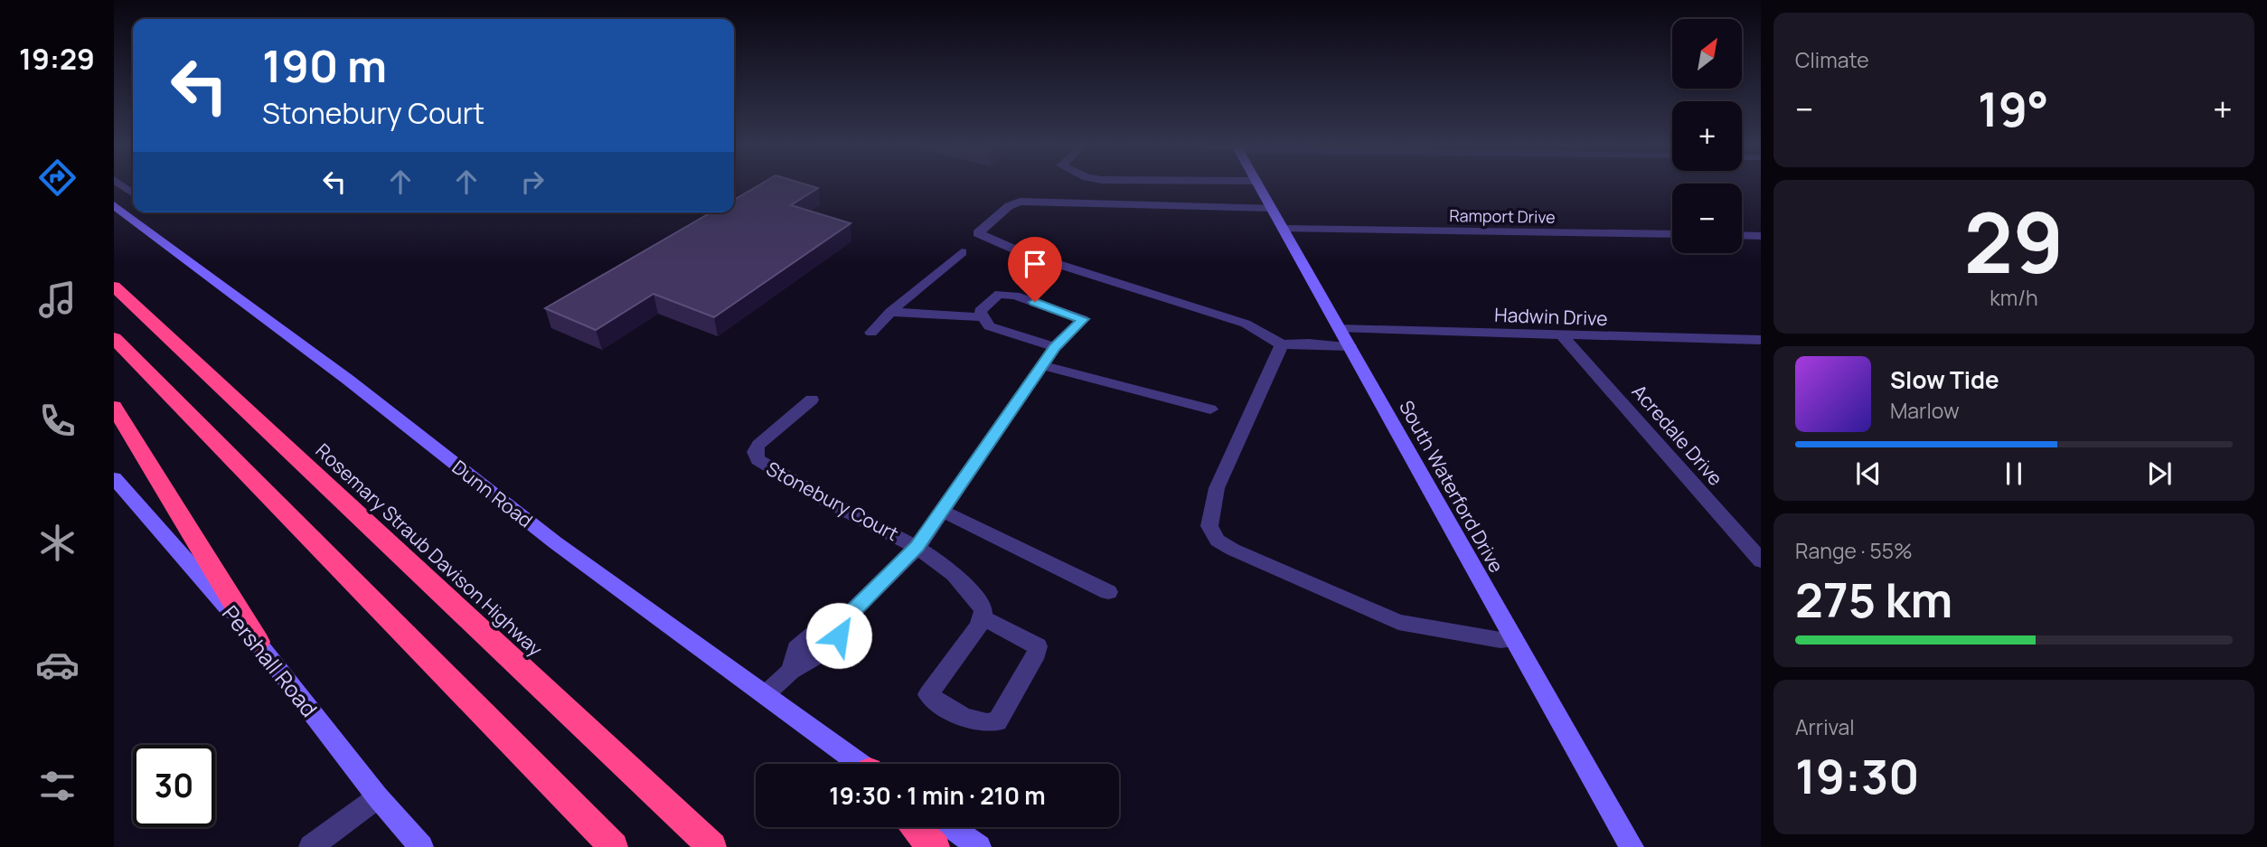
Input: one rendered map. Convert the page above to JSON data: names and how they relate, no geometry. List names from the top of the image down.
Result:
{
  "streets": {
    "highway": ["Rosemary Straub Davison Highway"],
    "street": [
      "Ramport Drive",
      "Hadwin Drive",
      "Acredale Drive",
      "South Waterford Drive",
      "Dunn Road",
      "Stonebury Court",
      "Pershall Road"
    ]
  },
  "crossings": [
    ["Ramport Drive", "South Waterford Drive"],
    ["Hadwin Drive", "Acredale Drive"],
    ["Hadwin Drive", "South Waterford Drive"],
    ["Dunn Road", "Stonebury Court"]
  ],
  "north": "top right",
  "page": {
    "tabs": "19:29",
    "tile": [
      "Climate",
      ["29", "km/h"],
      ["Range · 55%", "275 km"],
      ["Arrival", "19:30"]
    ],
    "map_buttons": ["+", "−"],
    "turn": ["190 m", "Stonebury Court"],
    "heat": ["−", "19°", "+"],
    "song": ["Slow Tide", "Marlow"],
    "limit": "30",
    "trip": "19:30 · 1 min · 210 m"
  }
}
